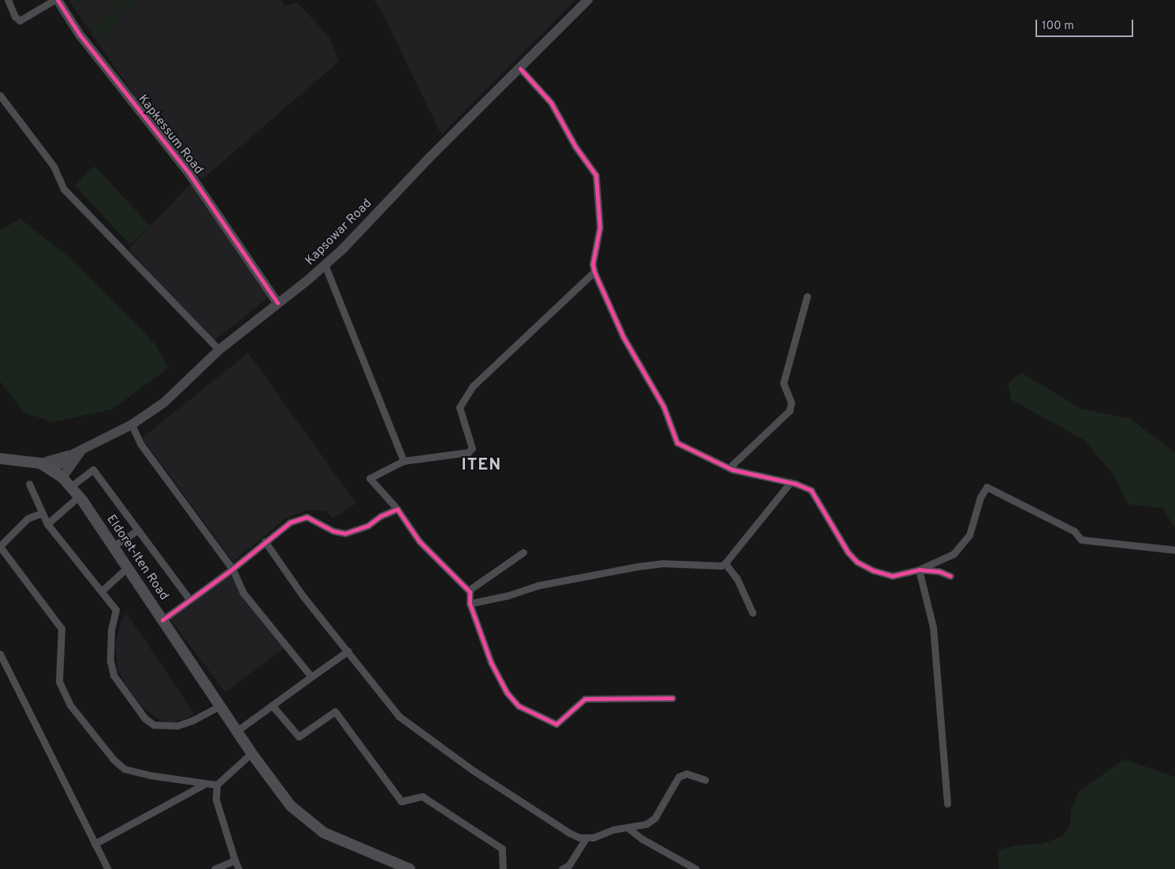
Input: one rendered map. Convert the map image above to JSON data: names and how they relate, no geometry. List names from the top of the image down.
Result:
{
  "streets": {
    "main road": ["Kapkessum Road", "Kapsowar Road", "Eldoret-Iten Road"]
  },
  "crossings": [
    ["Kapkessum Road", "Kapsowar Road"],
    ["Kapsowar Road", "Eldoret-Iten Road"]
  ],
  "districts": ["ITEN"],
  "scale_bar": "100 m"
}
